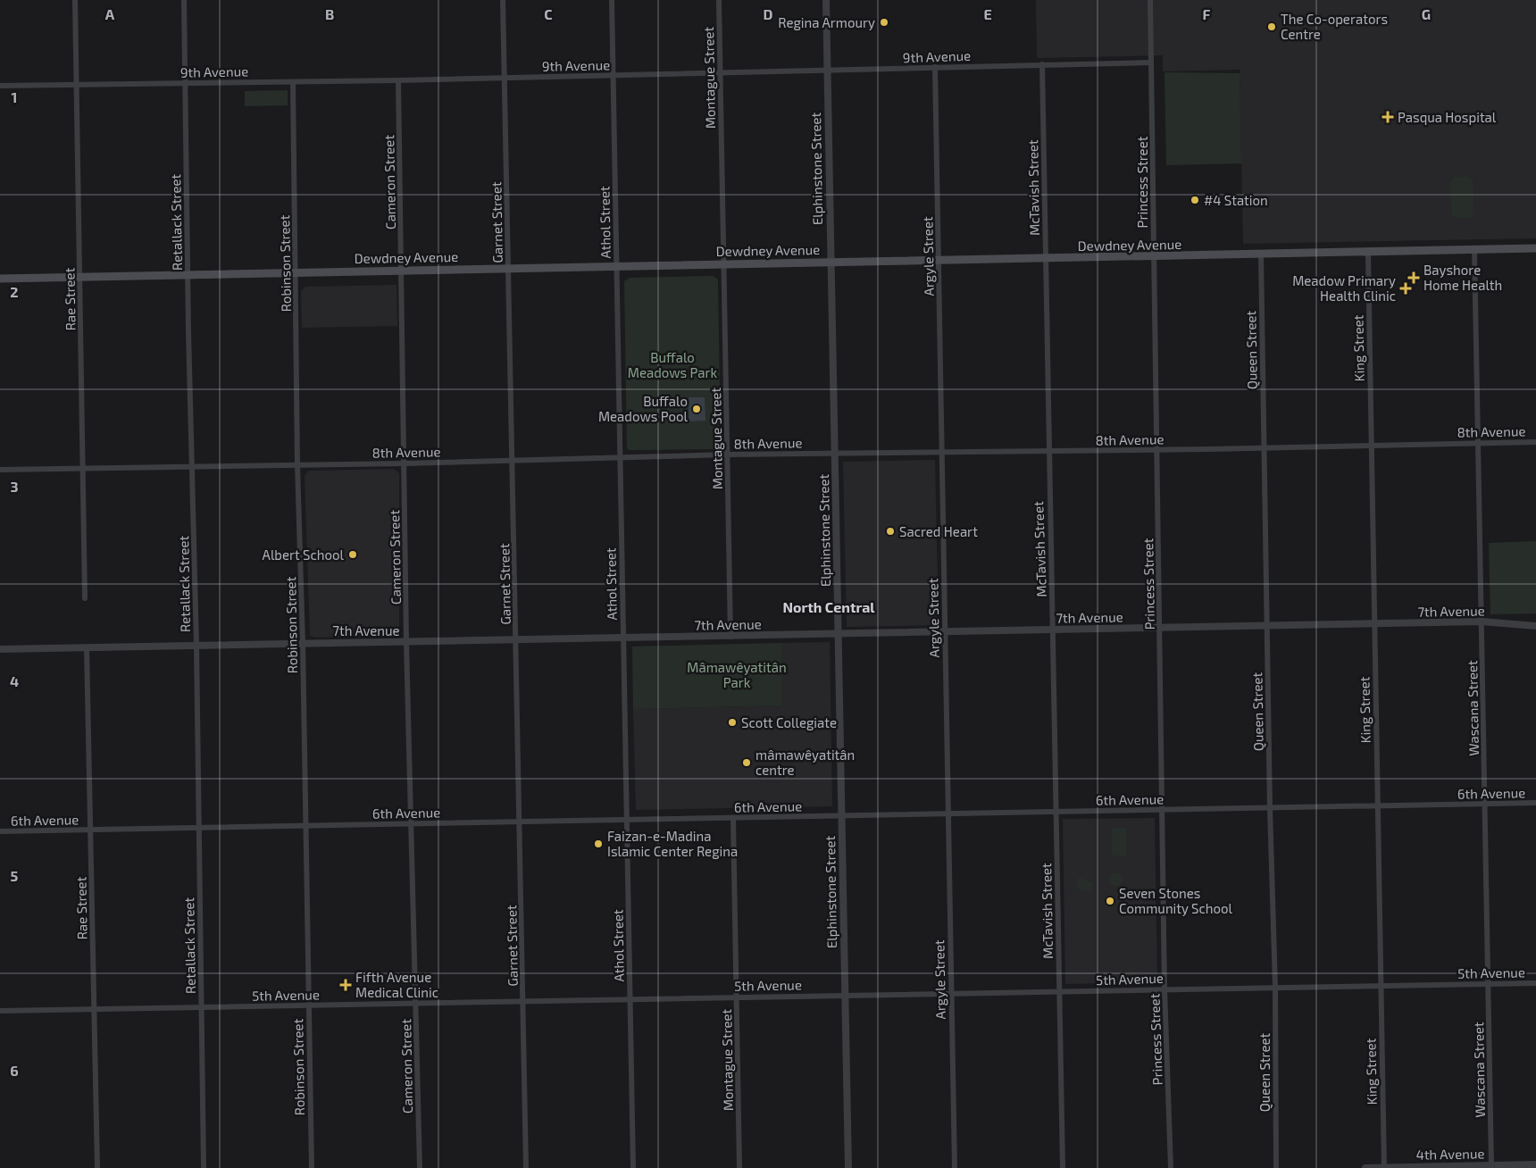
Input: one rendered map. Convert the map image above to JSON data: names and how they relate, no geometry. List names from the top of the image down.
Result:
{
  "streets": {
    "main road": ["Dewdney Avenue"],
    "street": [
      "9th Avenue",
      "Montague Street",
      "Elphinstone Street",
      "Cameron Street",
      "Princess Street",
      "McTavish Street",
      "Retallack Street",
      "Garnet Street",
      "Athol Street",
      "Argyle Street",
      "Robinson Street",
      "Rae Street",
      "King Street",
      "Queen Street",
      "8th Avenue",
      "7th Avenue",
      "Wascana Street",
      "6th Avenue",
      "5th Avenue",
      "4th Avenue"
    ]
  },
  "crossings": [
    ["9th Avenue", "Montague Street"],
    ["9th Avenue", "Elphinstone Street"],
    ["9th Avenue", "Cameron Street"],
    ["9th Avenue", "Princess Street"],
    ["9th Avenue", "McTavish Street"],
    ["9th Avenue", "Retallack Street"],
    ["9th Avenue", "Garnet Street"],
    ["9th Avenue", "Athol Street"],
    ["9th Avenue", "Argyle Street"],
    ["9th Avenue", "Robinson Street"],
    ["9th Avenue", "Rae Street"],
    ["Montague Street", "Dewdney Avenue"],
    ["Montague Street", "8th Avenue"],
    ["Montague Street", "7th Avenue"],
    ["Montague Street", "6th Avenue"],
    ["Montague Street", "5th Avenue"],
    ["Elphinstone Street", "Dewdney Avenue"],
    ["Elphinstone Street", "8th Avenue"],
    ["Elphinstone Street", "7th Avenue"],
    ["Elphinstone Street", "6th Avenue"],
    ["Elphinstone Street", "5th Avenue"],
    ["Cameron Street", "Dewdney Avenue"],
    ["Cameron Street", "8th Avenue"],
    ["Cameron Street", "7th Avenue"],
    ["Cameron Street", "6th Avenue"],
    ["Cameron Street", "5th Avenue"],
    ["Princess Street", "Dewdney Avenue"],
    ["Princess Street", "8th Avenue"],
    ["Princess Street", "7th Avenue"],
    ["Princess Street", "6th Avenue"],
    ["Princess Street", "5th Avenue"],
    ["McTavish Street", "Dewdney Avenue"],
    ["McTavish Street", "8th Avenue"],
    ["McTavish Street", "7th Avenue"],
    ["McTavish Street", "6th Avenue"],
    ["McTavish Street", "5th Avenue"],
    ["Retallack Street", "Dewdney Avenue"],
    ["Retallack Street", "8th Avenue"],
    ["Retallack Street", "7th Avenue"],
    ["Retallack Street", "6th Avenue"],
    ["Retallack Street", "5th Avenue"],
    ["Garnet Street", "Dewdney Avenue"],
    ["Garnet Street", "8th Avenue"],
    ["Garnet Street", "7th Avenue"],
    ["Garnet Street", "6th Avenue"],
    ["Garnet Street", "5th Avenue"],
    ["Athol Street", "Dewdney Avenue"],
    ["Athol Street", "8th Avenue"],
    ["Athol Street", "7th Avenue"],
    ["Athol Street", "6th Avenue"],
    ["Athol Street", "5th Avenue"],
    ["Dewdney Avenue", "Argyle Street"],
    ["Dewdney Avenue", "Robinson Street"],
    ["Dewdney Avenue", "Rae Street"],
    ["Dewdney Avenue", "King Street"],
    ["Dewdney Avenue", "Queen Street"],
    ["Dewdney Avenue", "Wascana Street"],
    ["Argyle Street", "8th Avenue"],
    ["Argyle Street", "7th Avenue"],
    ["Argyle Street", "6th Avenue"],
    ["Argyle Street", "5th Avenue"],
    ["Robinson Street", "8th Avenue"],
    ["Robinson Street", "7th Avenue"],
    ["Robinson Street", "6th Avenue"],
    ["Robinson Street", "5th Avenue"],
    ["Rae Street", "8th Avenue"],
    ["Rae Street", "7th Avenue"],
    ["Rae Street", "6th Avenue"],
    ["Rae Street", "5th Avenue"],
    ["King Street", "8th Avenue"],
    ["King Street", "7th Avenue"],
    ["King Street", "6th Avenue"],
    ["King Street", "5th Avenue"],
    ["King Street", "4th Avenue"],
    ["Queen Street", "8th Avenue"],
    ["Queen Street", "7th Avenue"],
    ["Queen Street", "6th Avenue"],
    ["Queen Street", "5th Avenue"],
    ["8th Avenue", "Wascana Street"],
    ["7th Avenue", "Wascana Street"],
    ["Wascana Street", "6th Avenue"],
    ["Wascana Street", "5th Avenue"],
    ["Wascana Street", "4th Avenue"]
  ],
  "districts": ["North Central"],
  "parks": ["Buffalo Meadows Park", "Mâmawêyatitân Park"],
  "places": {
    "other": [
      "Regina Armoury",
      "The Co-operators Centre",
      "#4 Station",
      "Buffalo Meadows Pool",
      "Sacred Heart",
      "Albert School",
      "Scott Collegiate",
      "mâmawêyatitân centre",
      "Faizan-e-Madina Islamic Center Regina",
      "Seven Stones Community School"
    ],
    "health": [
      "Pasqua Hospital",
      "Bayshore Home Health",
      "Meadow Primary Health Clinic",
      "Fifth Avenue Medical Clinic"
    ]
  },
  "grid": {
    "columns": [
      "A",
      "B",
      "C",
      "D",
      "E",
      "F",
      "G"
    ],
    "rows": [
      "1",
      "2",
      "3",
      "4",
      "5",
      "6"
    ]
  }
}
